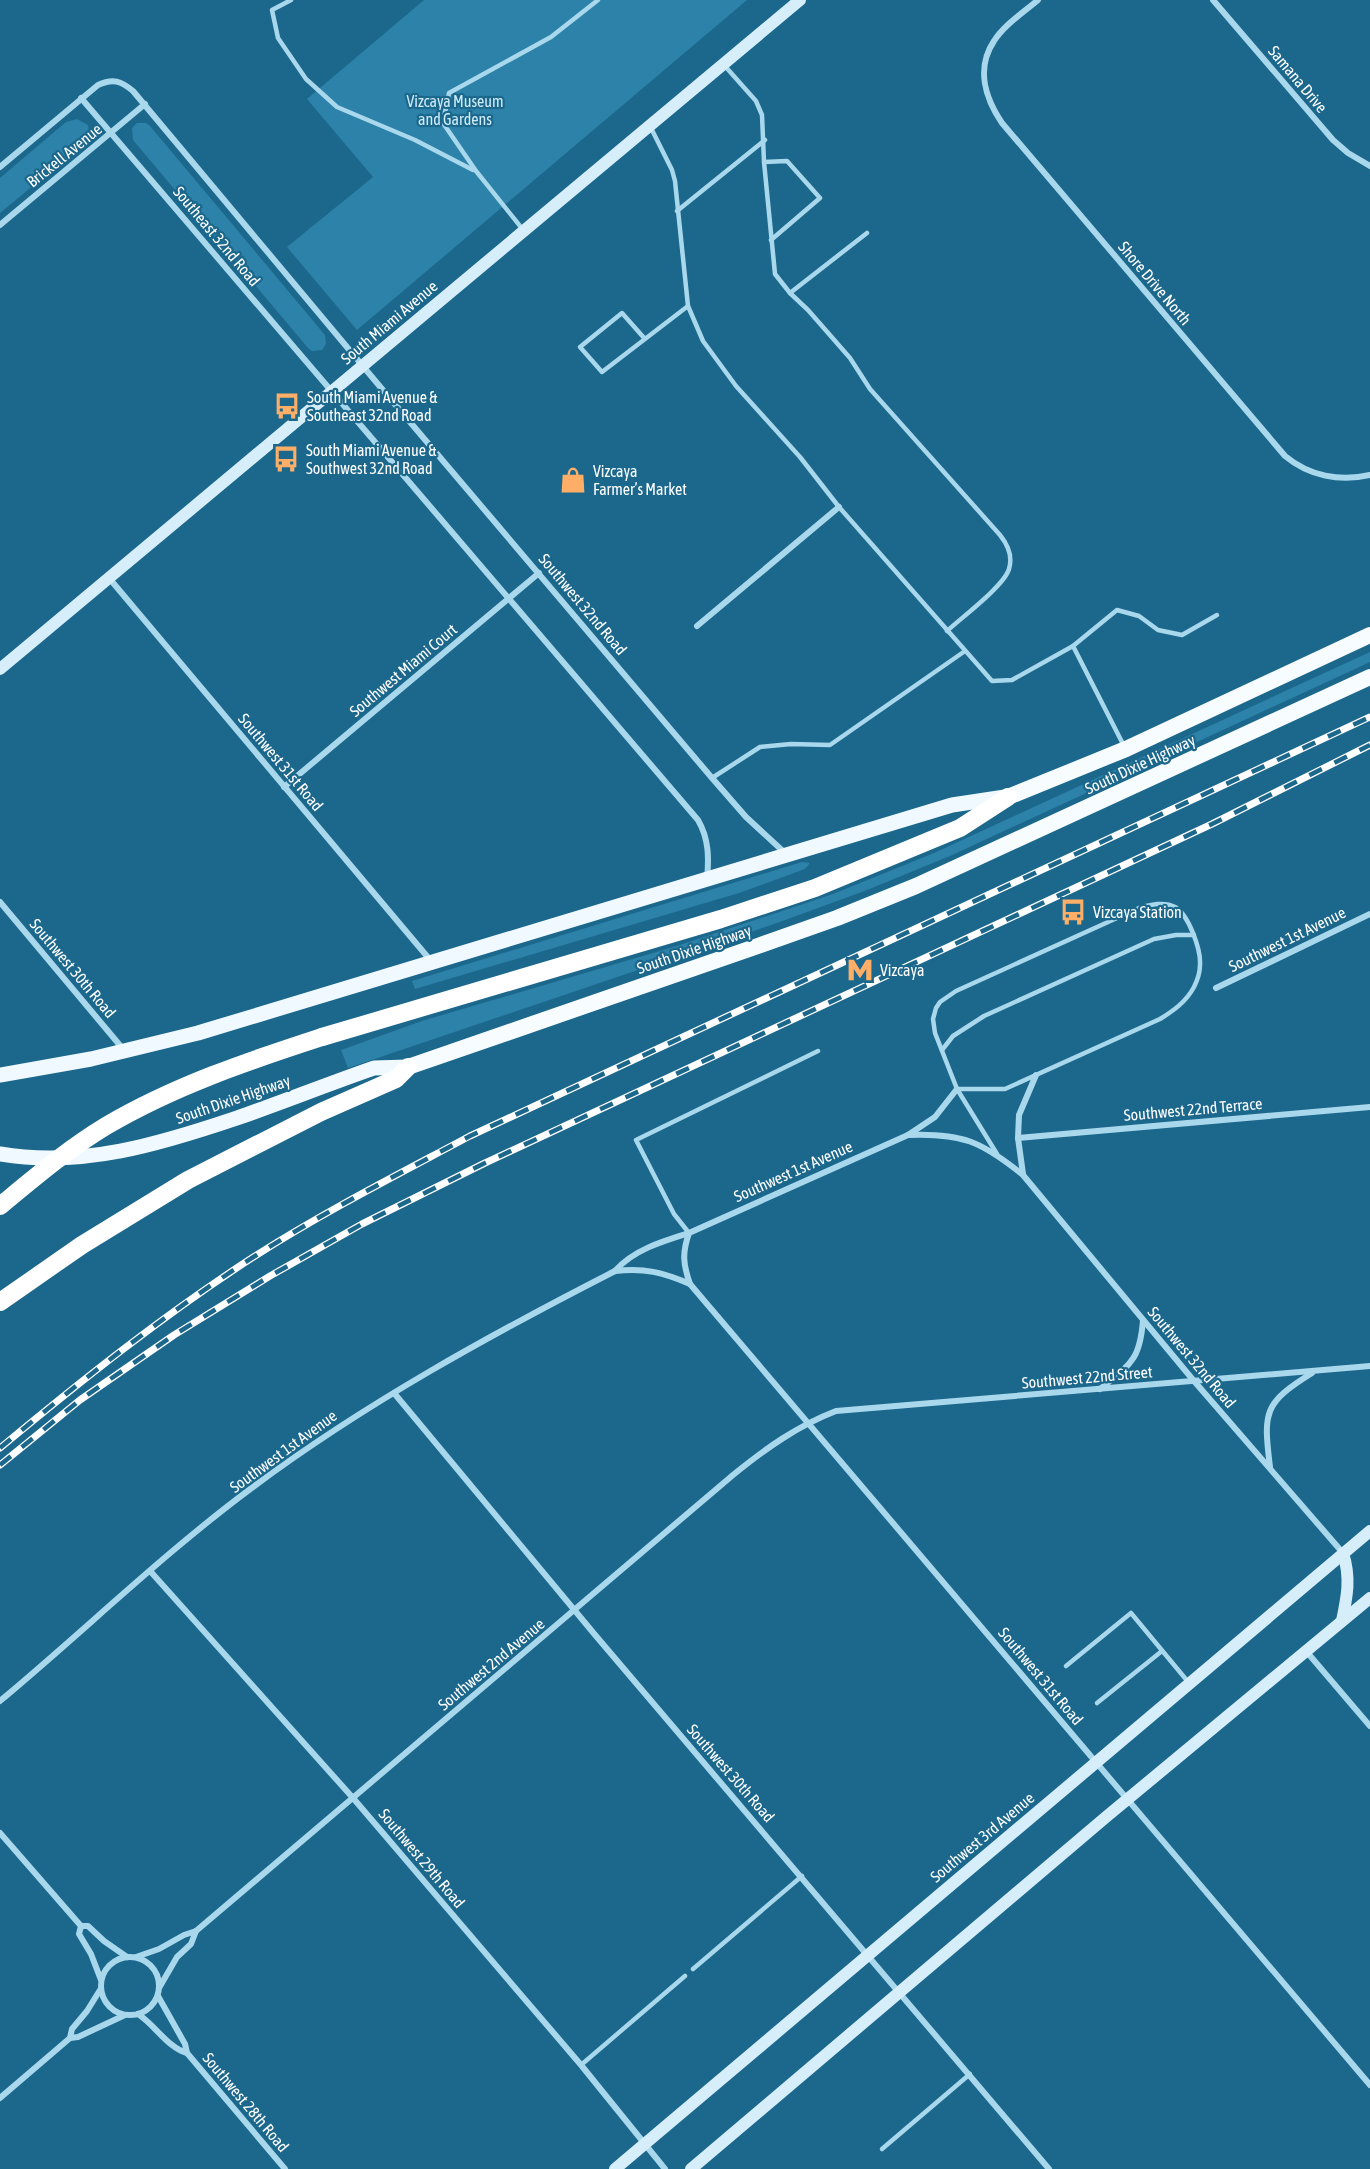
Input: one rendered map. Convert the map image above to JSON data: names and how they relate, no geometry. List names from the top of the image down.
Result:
{
  "streets": {
    "highway": ["South Dixie Highway"],
    "main road": ["South Miami Avenue", "Southwest 3rd Avenue"],
    "street": [
      "Samana Drive",
      "Brickell Avenue",
      "Southeast 32nd Road",
      "Shore Drive North",
      "Southwest 32nd Road",
      "Southwest Miami Court",
      "Southwest 31st Road",
      "Southwest 1st Avenue",
      "Southwest 30th Road",
      "Southwest 22nd Terrace",
      "Southwest 22nd Street",
      "Southwest 2nd Avenue",
      "Southwest 29th Road",
      "Southwest 28th Road"
    ]
  },
  "crossings": [
    ["Brickell Avenue", "Southeast 32nd Road"],
    ["Southeast 32nd Road", "South Miami Avenue"],
    ["Southeast 32nd Road", "Southwest 32nd Road"],
    ["South Miami Avenue", "Southwest 32nd Road"],
    ["South Miami Avenue", "Southwest 31st Road"],
    ["Southwest 32nd Road", "Southwest Miami Court"],
    ["Southwest 32nd Road", "South Dixie Highway"],
    ["Southwest 32nd Road", "Southwest 1st Avenue"],
    ["Southwest 32nd Road", "Southwest 22nd Street"],
    ["Southwest 32nd Road", "Southwest 3rd Avenue"],
    ["Southwest Miami Court", "Southwest 31st Road"],
    ["Southwest 31st Road", "South Dixie Highway"],
    ["Southwest 31st Road", "Southwest 1st Avenue"],
    ["Southwest 31st Road", "Southwest 22nd Street"],
    ["Southwest 31st Road", "Southwest 2nd Avenue"],
    ["Southwest 31st Road", "Southwest 3rd Avenue"],
    ["South Dixie Highway", "Southwest 30th Road"],
    ["Southwest 1st Avenue", "Southwest 30th Road"],
    ["Southwest 1st Avenue", "Southwest 29th Road"],
    ["Southwest 30th Road", "Southwest 2nd Avenue"],
    ["Southwest 30th Road", "Southwest 3rd Avenue"],
    ["Southwest 22nd Street", "Southwest 2nd Avenue"],
    ["Southwest 2nd Avenue", "Southwest 29th Road"],
    ["Southwest 2nd Avenue", "Southwest 28th Road"],
    ["Southwest 3rd Avenue", "Southwest 29th Road"]
  ],
  "parks": ["Vizcaya Museum and Gardens"],
  "places": {
    "bus stop": ["South Miami Avenue & Southeast 32nd Road", "South Miami Avenue & Southwest 32nd Road", "Vizcaya Station"],
    "shop": ["Vizcaya Farmer’s Market"],
    "metro station": ["Vizcaya"]
  }
}
